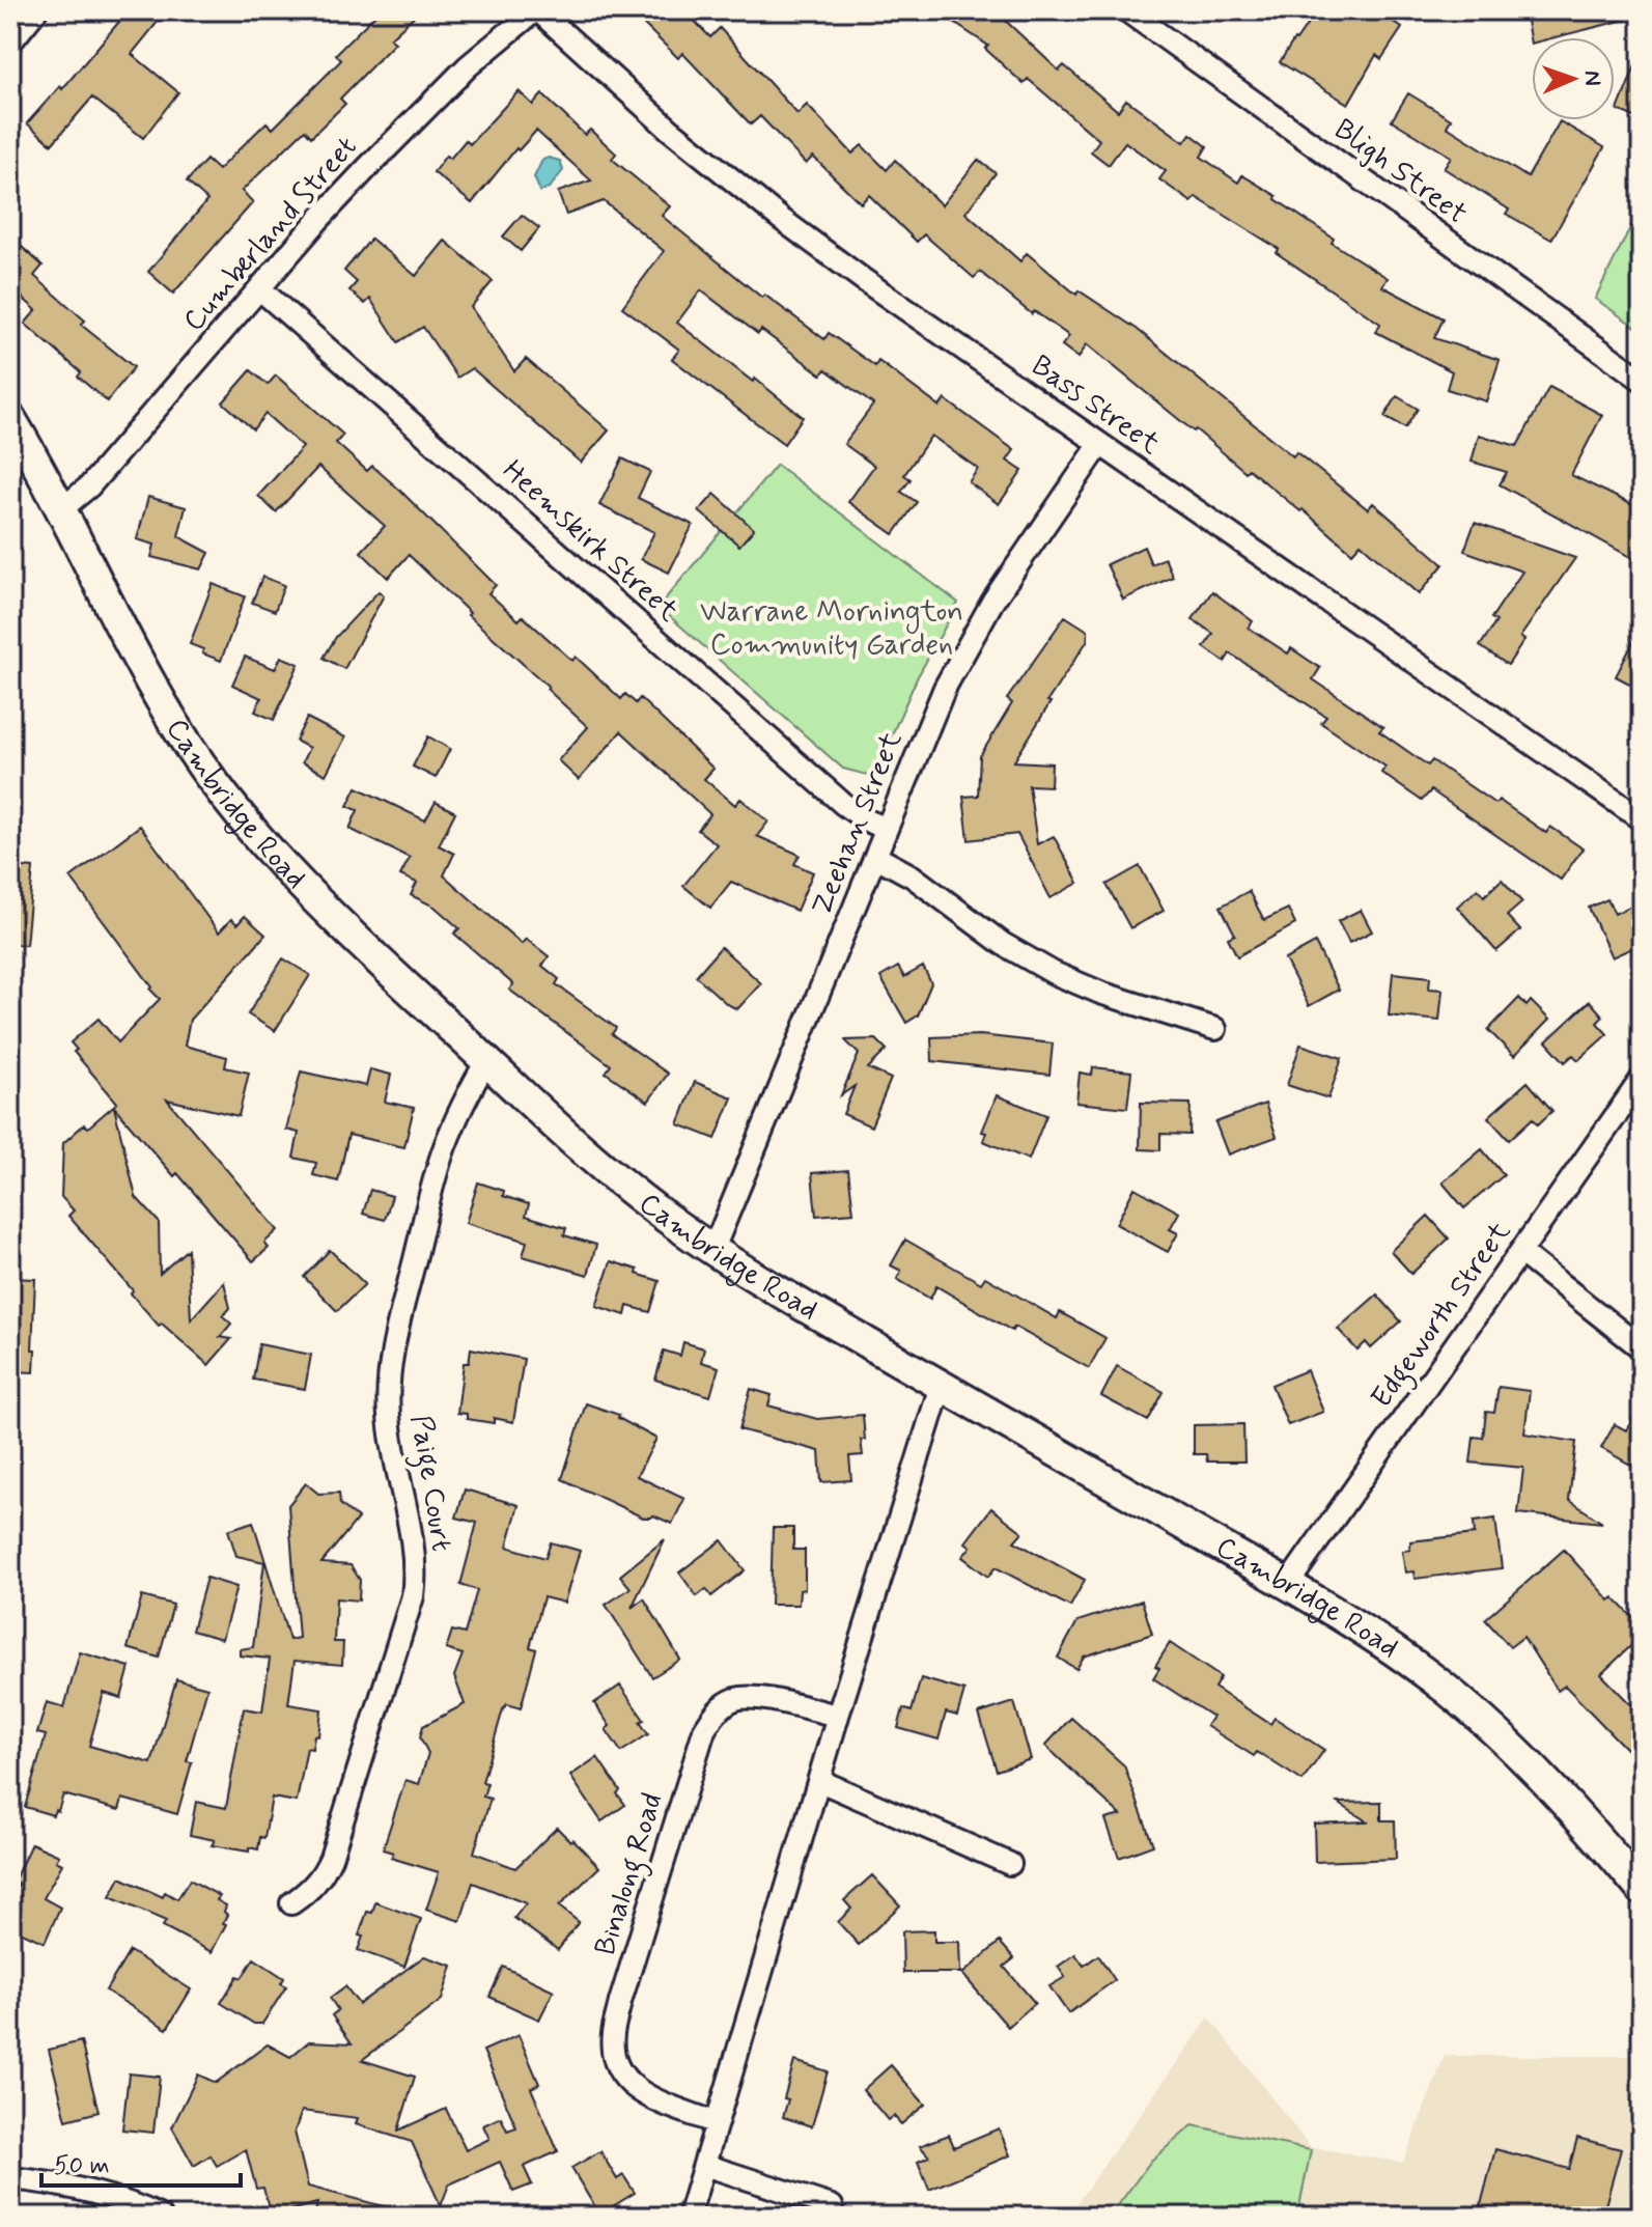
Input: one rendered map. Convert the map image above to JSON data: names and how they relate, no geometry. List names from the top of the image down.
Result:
{
  "streets": {
    "main road": ["Cambridge Road"],
    "street": [
      "Bligh Street",
      "Cumberland Street",
      "Bass Street",
      "Heemskirk Street",
      "Zeehan Street",
      "Edgeworth Street",
      "Paige Court",
      "Binalong Road"
    ]
  },
  "crossings": [
    ["Cumberland Street", "Bass Street"],
    ["Cumberland Street", "Heemskirk Street"],
    ["Cumberland Street", "Cambridge Road"],
    ["Bass Street", "Zeehan Street"],
    ["Heemskirk Street", "Zeehan Street"],
    ["Cambridge Road", "Zeehan Street"],
    ["Cambridge Road", "Edgeworth Street"],
    ["Cambridge Road", "Paige Court"]
  ],
  "parks": ["Warrane Mornington Community Garden"],
  "scale_bar": "50 m",
  "north": "right"
}
